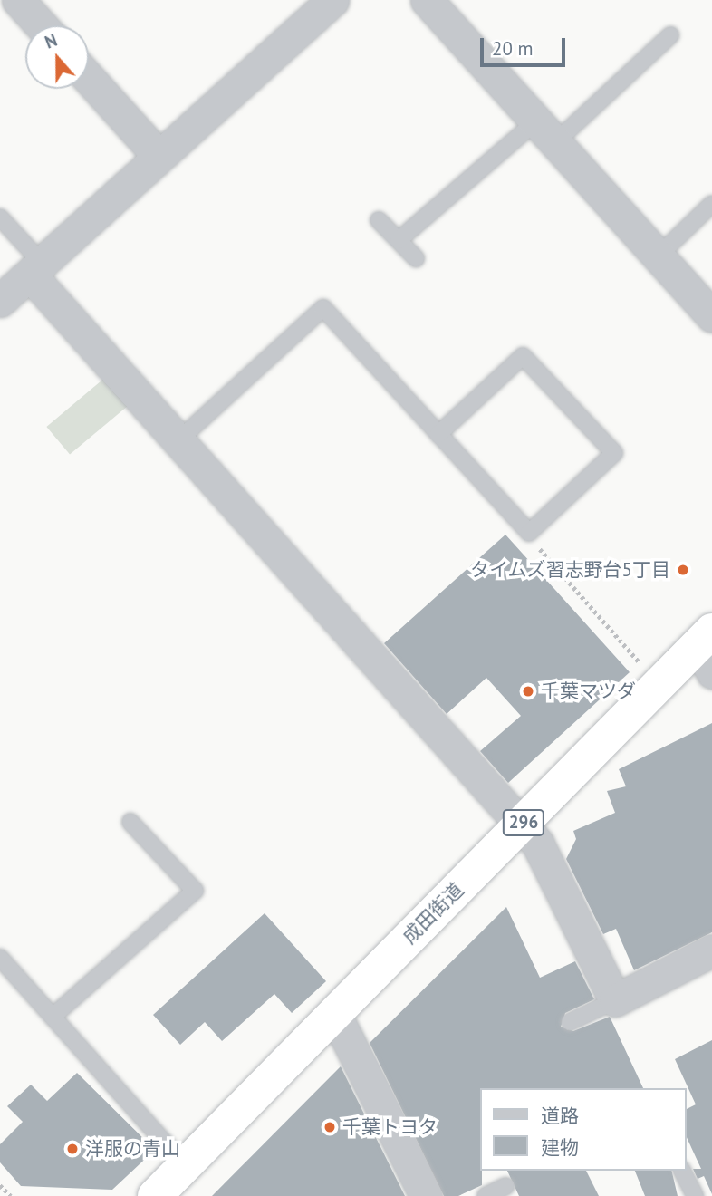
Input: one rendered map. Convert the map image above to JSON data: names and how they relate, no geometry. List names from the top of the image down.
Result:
{
  "streets": {
    "highway": ["296", "成田街道"]
  },
  "places": [
    "タイムズ習志野台5丁目",
    "千葉マツダ",
    "千葉トヨタ",
    "洋服の青山"
  ],
  "legend": ["道路", "建物"],
  "scale_bar": "20 m",
  "north": "top"
}
